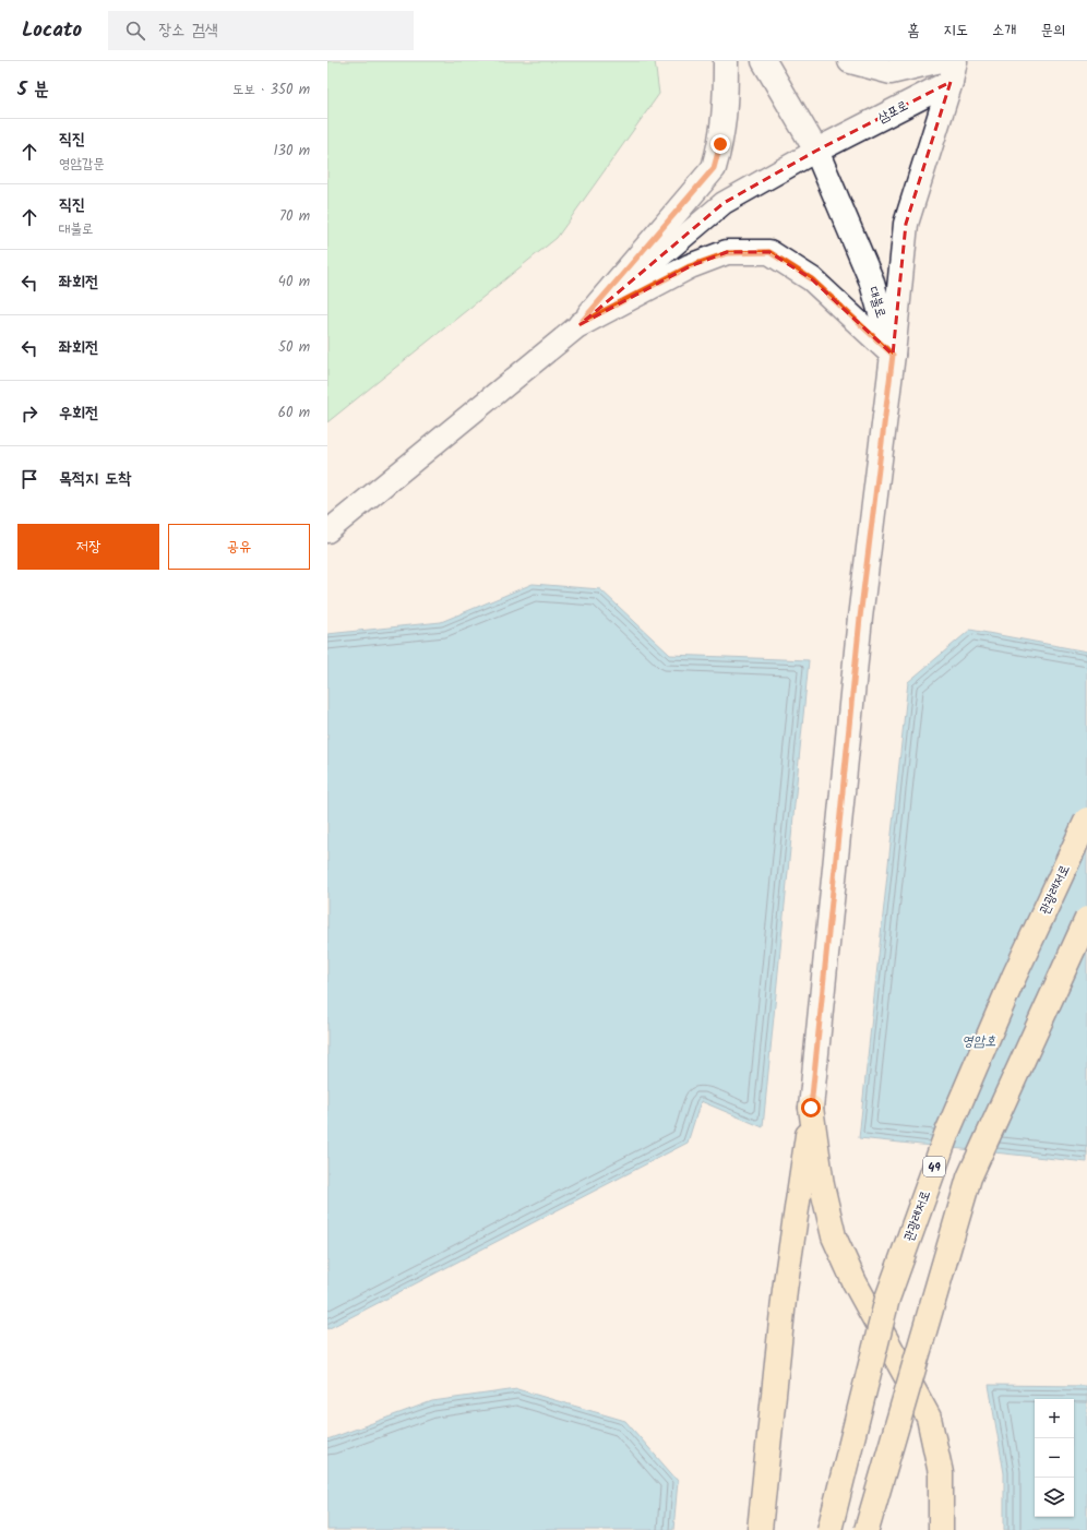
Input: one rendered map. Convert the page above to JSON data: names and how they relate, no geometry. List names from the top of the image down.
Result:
{
  "streets": {
    "highway": ["관광레저로", "49"],
    "street": ["삼포로", "대불로"]
  },
  "crossings": [
    ["삼포로", "대불로"]
  ],
  "water": ["영암호"],
  "page": {
    "header": "Locato",
    "search": "장소 검색",
    "nav": [
      "홈",
      "지도",
      "소개",
      "문의"
    ],
    "heading": ["5 분", "도보 · 350 m"],
    "list": [
      ["직진", "영암갑문", "130 m"],
      ["직진", "대불로", "70 m"],
      ["좌회전", "40 m"],
      ["좌회전", "50 m"],
      ["우회전", "60 m"],
      "목적지 도착"
    ],
    "buttons": ["저장", "공유"],
    "map_buttons": ["+", "−"]
  }
}
